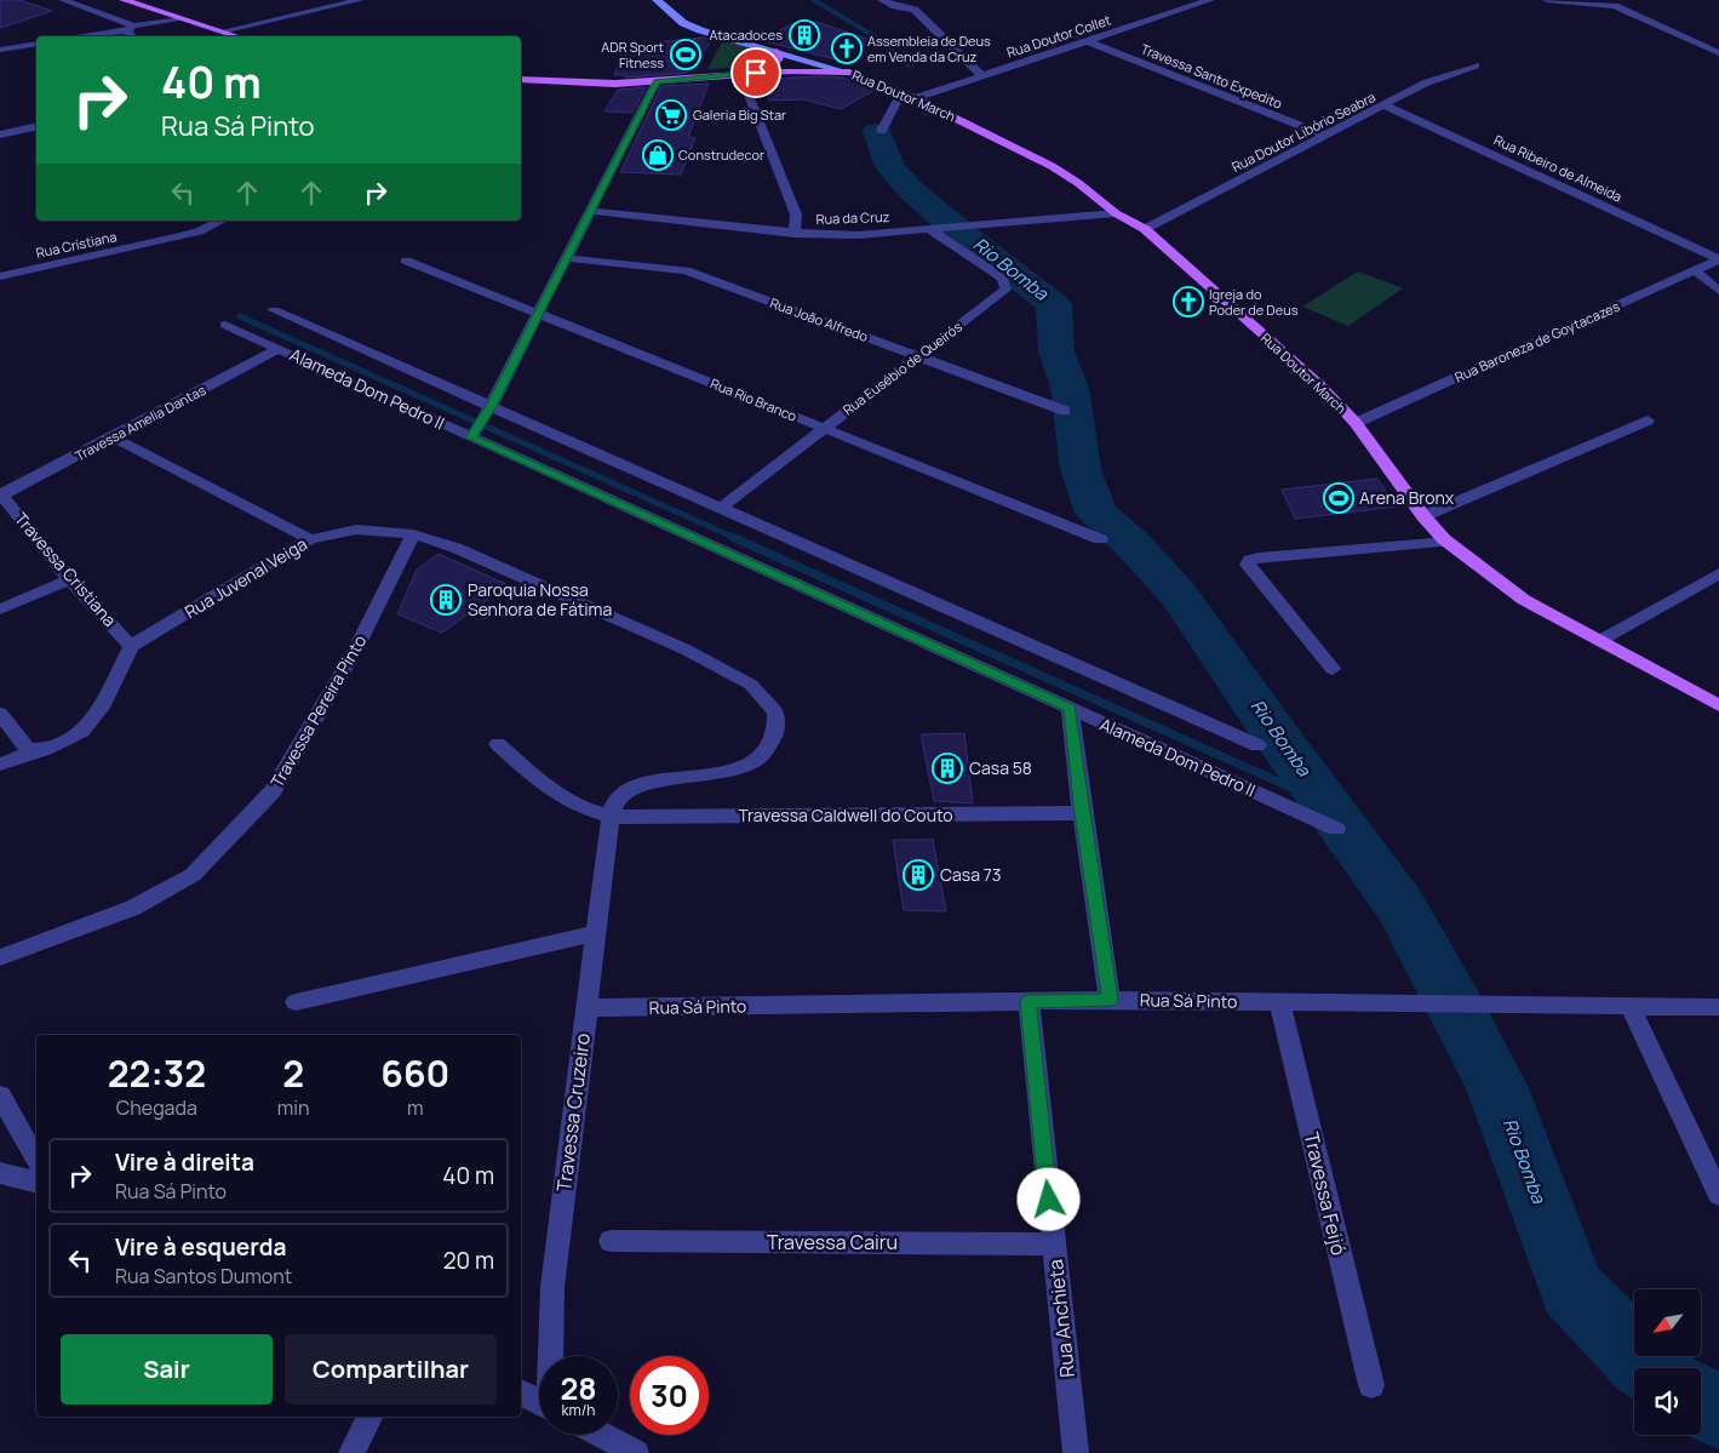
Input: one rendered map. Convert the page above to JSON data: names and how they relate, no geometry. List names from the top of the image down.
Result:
{
  "streets": {
    "main road": ["Rua Doutor March"],
    "street": [
      "Rua Doutor Collet",
      "Travessa Santo Expedito",
      "Rua Doutor Libório Seabra",
      "Rua Ribeiro de Almeida",
      "Rua da Cruz",
      "Rua Cristiana",
      "Rua João Alfredo",
      "Rua Baroneza de Goytacazes",
      "Rua Eusébio de Queirós",
      "Alameda Dom Pedro II",
      "Rua Rio Branco",
      "Travessa Amelia Dantas",
      "Travessa Cristiana",
      "Rua Juvenal Veiga",
      "Travessa Pereira Pinto",
      "Travessa Caldwell do Couto",
      "Rua Sá Pinto",
      "Travessa Cruzeiro",
      "Travessa Feijó",
      "Travessa Cairu",
      "Rua Anchieta"
    ]
  },
  "crossings": [
    ["Rua Doutor Collet", "Travessa Santo Expedito"],
    ["Rua Doutor Collet", "Rua Doutor March"],
    ["Travessa Santo Expedito", "Rua Doutor Libório Seabra"],
    ["Rua Doutor March", "Rua Doutor Libório Seabra"],
    ["Rua Doutor March", "Rua da Cruz"],
    ["Rua Doutor March", "Rua Baroneza de Goytacazes"],
    ["Rua Doutor Libório Seabra", "Rua Ribeiro de Almeida"],
    ["Rua Ribeiro de Almeida", "Rua Baroneza de Goytacazes"],
    ["Rua da Cruz", "Rua Eusébio de Queirós"],
    ["Rua João Alfredo", "Rua Eusébio de Queirós"],
    ["Rua Eusébio de Queirós", "Alameda Dom Pedro II"],
    ["Rua Eusébio de Queirós", "Rua Rio Branco"],
    ["Alameda Dom Pedro II", "Travessa Amelia Dantas"],
    ["Travessa Amelia Dantas", "Travessa Cristiana"],
    ["Travessa Cristiana", "Rua Juvenal Veiga"],
    ["Rua Juvenal Veiga", "Travessa Pereira Pinto"],
    ["Rua Juvenal Veiga", "Travessa Caldwell do Couto"],
    ["Rua Juvenal Veiga", "Travessa Cruzeiro"],
    ["Travessa Caldwell do Couto", "Travessa Cruzeiro"],
    ["Rua Sá Pinto", "Travessa Cruzeiro"],
    ["Rua Sá Pinto", "Travessa Feijó"],
    ["Rua Sá Pinto", "Rua Anchieta"],
    ["Travessa Cairu", "Rua Anchieta"]
  ],
  "water": ["Rio Bomba"],
  "places": {
    "building": [
      "Atacadoces",
      "Paroquia Nossa Senhora de Fátima",
      "Casa 58",
      "Casa 73"
    ],
    "church": ["Assembleia de Deus em Venda da Cruz", "Igreja do Poder de Deus"],
    "sports": ["ADR Sport Fitness", "Arena Bronx"],
    "supermarket": ["Galeria Big Star"],
    "shop": ["Construdecor"]
  },
  "north": "bottom left",
  "page": {
    "turn": ["40 m", "Rua Sá Pinto"],
    "eta": [
      "22:32",
      "Chegada",
      "2",
      "min",
      "660",
      "m"
    ],
    "list": [
      {
        "name": "Vire à direita",
        "note": "Rua Sá Pinto",
        "value": "40 m"
      },
      {
        "name": "Vire à esquerda",
        "note": "Rua Santos Dumont",
        "value": "20 m"
      }
    ],
    "buttons": ["Sair", "Compartilhar"],
    "speed": "28 km/h",
    "limit": "30"
  }
}
